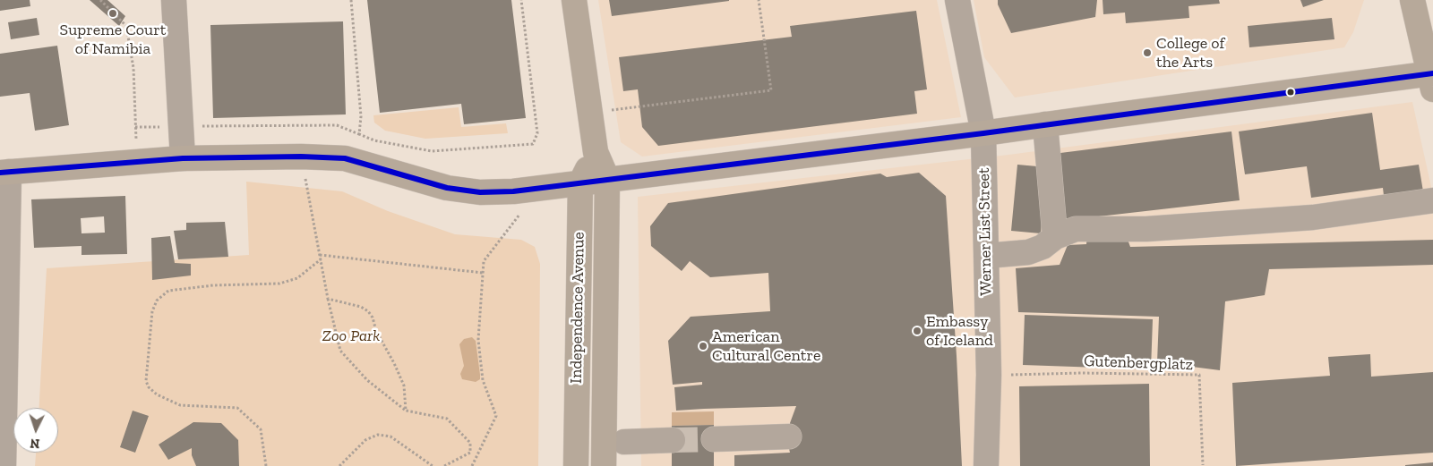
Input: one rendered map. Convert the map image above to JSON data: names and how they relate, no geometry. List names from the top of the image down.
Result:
{
  "streets": {
    "main road": ["Independence Avenue"],
    "street": ["Werner List Street"],
    "path": ["Gutenbergplatz"]
  },
  "crossings": [
    ["Werner List Street", "Gutenbergplatz"]
  ],
  "parks": ["Zoo Park"],
  "places": [
    "Supreme Court of Namibia",
    "College of the Arts",
    "Embassy of Iceland",
    "American Cultural Centre"
  ],
  "north": "bottom"
}
